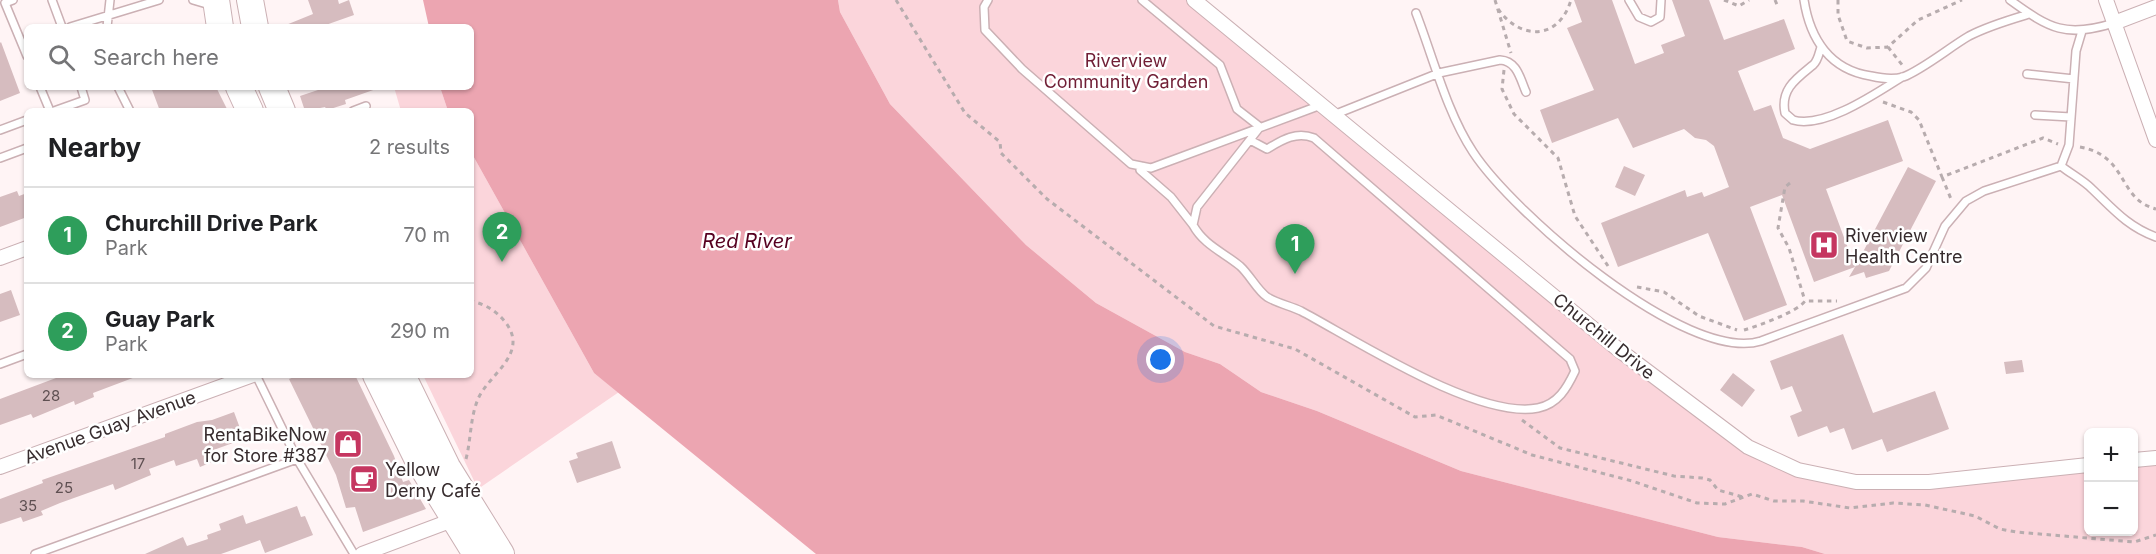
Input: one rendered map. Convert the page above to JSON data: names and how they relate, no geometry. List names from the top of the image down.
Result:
{
  "streets": {
    "street": ["Churchill Drive", "Avenue Guay Avenue"]
  },
  "water": ["Red River"],
  "parks": ["Riverview Community Garden"],
  "places": {
    "hospital": ["Riverview Health Centre"],
    "shop": ["RentaBikeNow for Store #387"],
    "cafe": ["Yellow Derny Café"]
  },
  "house_numbers": [
    "28",
    "17",
    "25",
    "35"
  ],
  "page": {
    "search": "Search here",
    "heading": ["Nearby", "2 results"],
    "list": [
      {
        "mark": "1",
        "name": "Churchill Drive Park",
        "note": "Park",
        "value": "70 m"
      },
      {
        "mark": "2",
        "name": "Guay Park",
        "note": "Park",
        "value": "290 m"
      }
    ],
    "pins": ["2", "1"],
    "map_buttons": ["+", "−"]
  }
}
